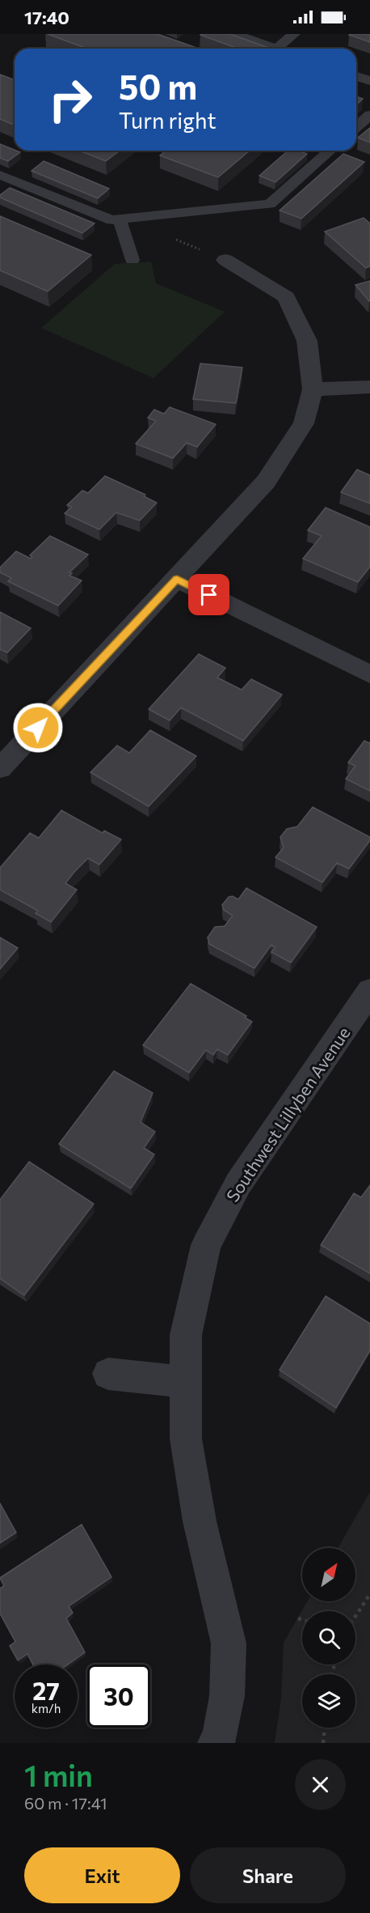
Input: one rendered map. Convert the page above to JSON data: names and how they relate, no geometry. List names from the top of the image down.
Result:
{
  "streets": {
    "street": ["Southwest Lillyben Avenue"]
  },
  "north": "top right",
  "page": {
    "status": "17:40",
    "turn": ["50 m", "Turn right"],
    "speed": "27 km/h",
    "limit": "30",
    "heading": ["1 min", "60 m · 17:41"],
    "buttons": ["Exit", "Share"]
  }
}
